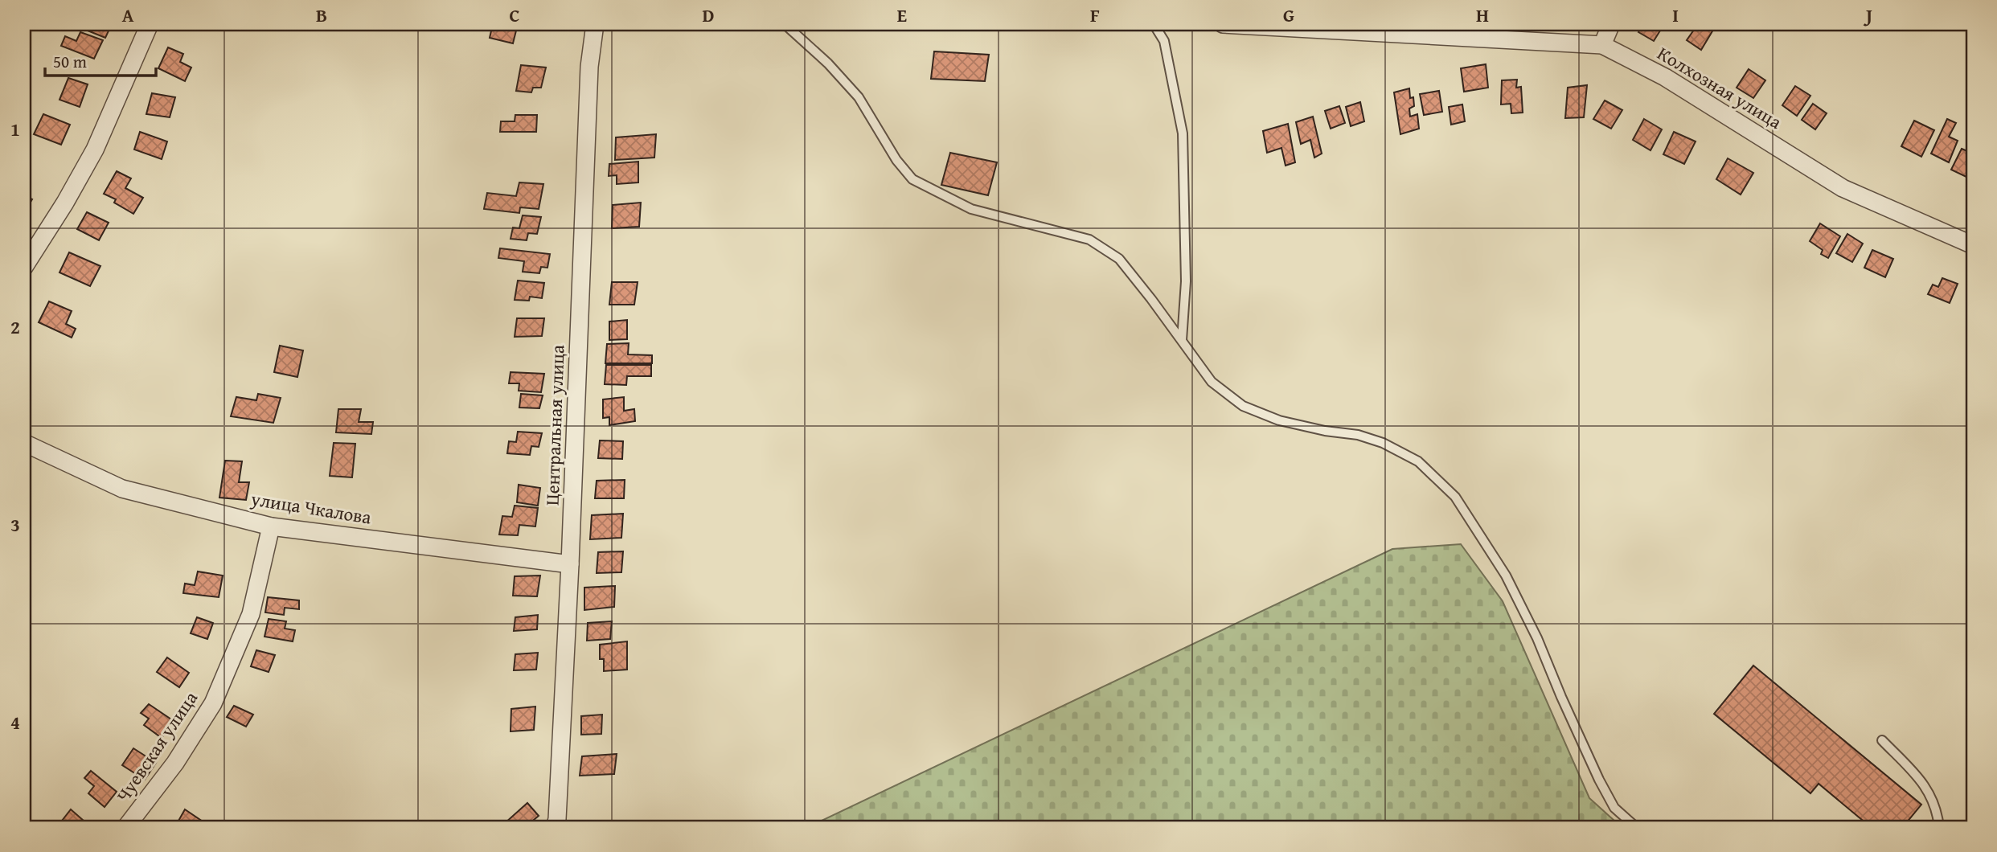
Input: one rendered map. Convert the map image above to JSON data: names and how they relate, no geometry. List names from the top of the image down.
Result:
{
  "streets": {
    "street": [
      "Колхозная улица",
      "Центральная улица",
      "улица Чкалова",
      "Чуевская улица"
    ]
  },
  "crossings": [
    ["Центральная улица", "улица Чкалова"],
    ["улица Чкалова", "Чуевская улица"]
  ],
  "scale_bar": "50 m",
  "grid": {
    "columns": [
      "A",
      "B",
      "C",
      "D",
      "E",
      "F",
      "G",
      "H",
      "I",
      "J"
    ],
    "rows": [
      "1",
      "2",
      "3",
      "4"
    ]
  }
}
